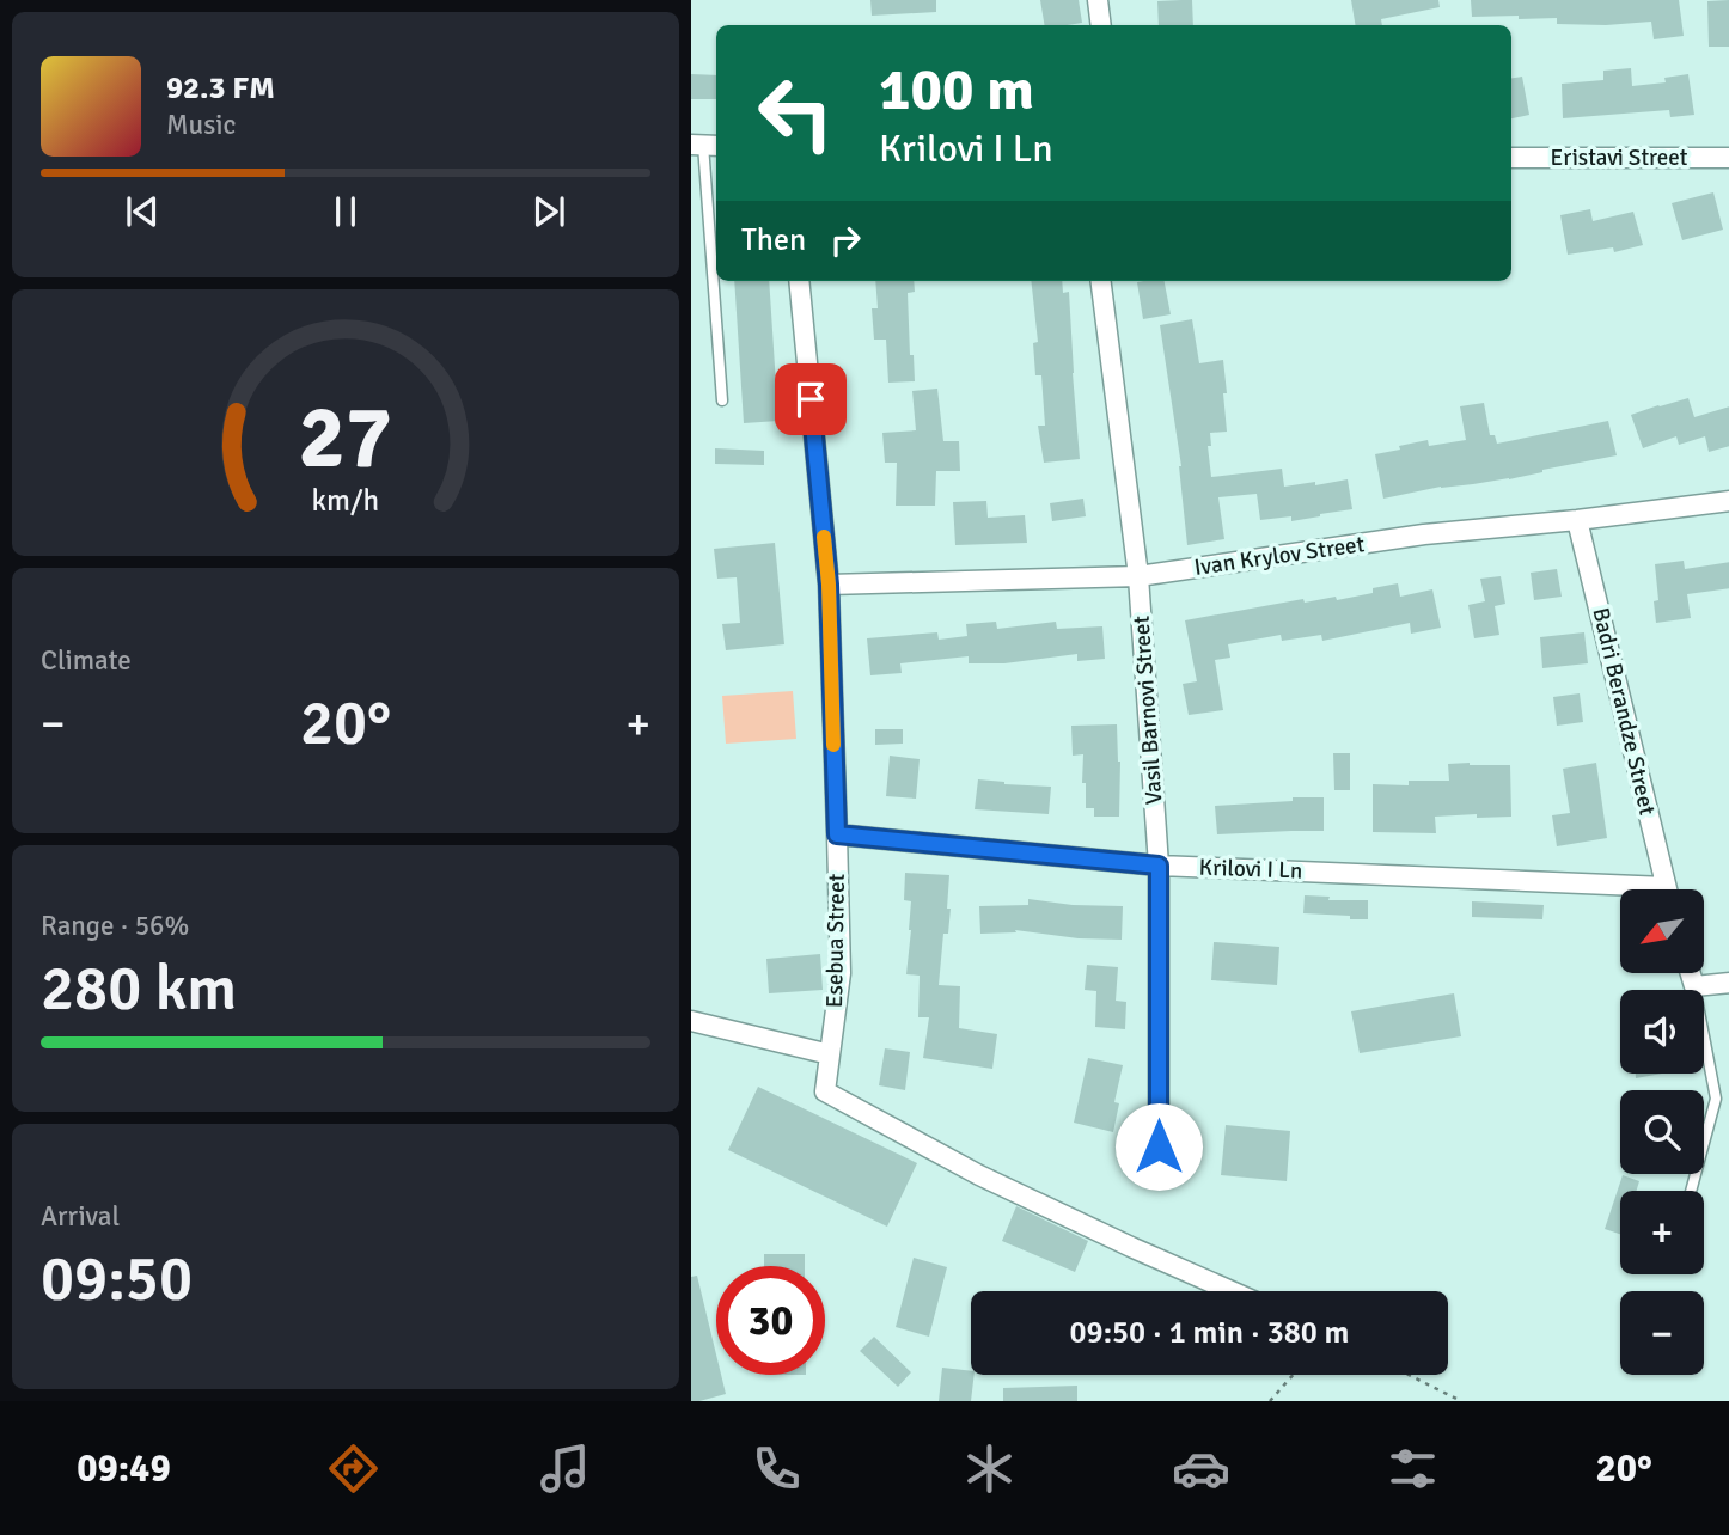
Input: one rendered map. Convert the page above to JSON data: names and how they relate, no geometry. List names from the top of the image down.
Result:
{
  "streets": {
    "street": [
      "Eristavi Street",
      "Ivan Krylov Street",
      "Vasil Barnovi Street",
      "Badri Berandze Street",
      "Krilovi I Ln",
      "Esebua Street"
    ]
  },
  "crossings": [
    ["Ivan Krylov Street", "Vasil Barnovi Street"],
    ["Ivan Krylov Street", "Badri Berandze Street"],
    ["Ivan Krylov Street", "Esebua Street"],
    ["Vasil Barnovi Street", "Krilovi I Ln"],
    ["Krilovi I Ln", "Esebua Street"]
  ],
  "north": "bottom left",
  "page": {
    "turn": ["100 m", "Krilovi I Ln"],
    "song": ["92.3 FM", "Music"],
    "then": "Then",
    "tile": [
      "Climate",
      ["Range · 56%", "280 km"],
      ["Arrival", "09:50"]
    ],
    "heat": ["−", "20°", "+"],
    "map_buttons": ["+", "−"],
    "limit": "30",
    "trip": "09:50 · 1 min · 380 m",
    "tabs": ["09:49", "20°"],
    "gauge": ["27", "km/h"]
  }
}
